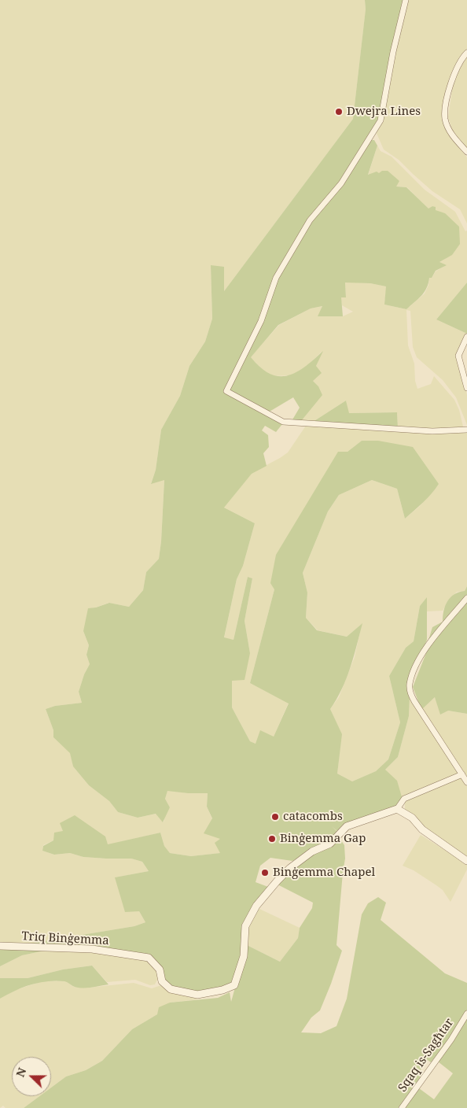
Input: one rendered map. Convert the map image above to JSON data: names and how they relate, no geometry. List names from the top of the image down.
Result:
{
  "streets": {
    "street": ["Triq Binġemma", "Sqaq is-Sagħtar"]
  },
  "places": [
    "Dwejra Lines",
    "catacombs",
    "Binġemma Gap",
    "Binġemma Chapel"
  ],
  "north": "left"
}
